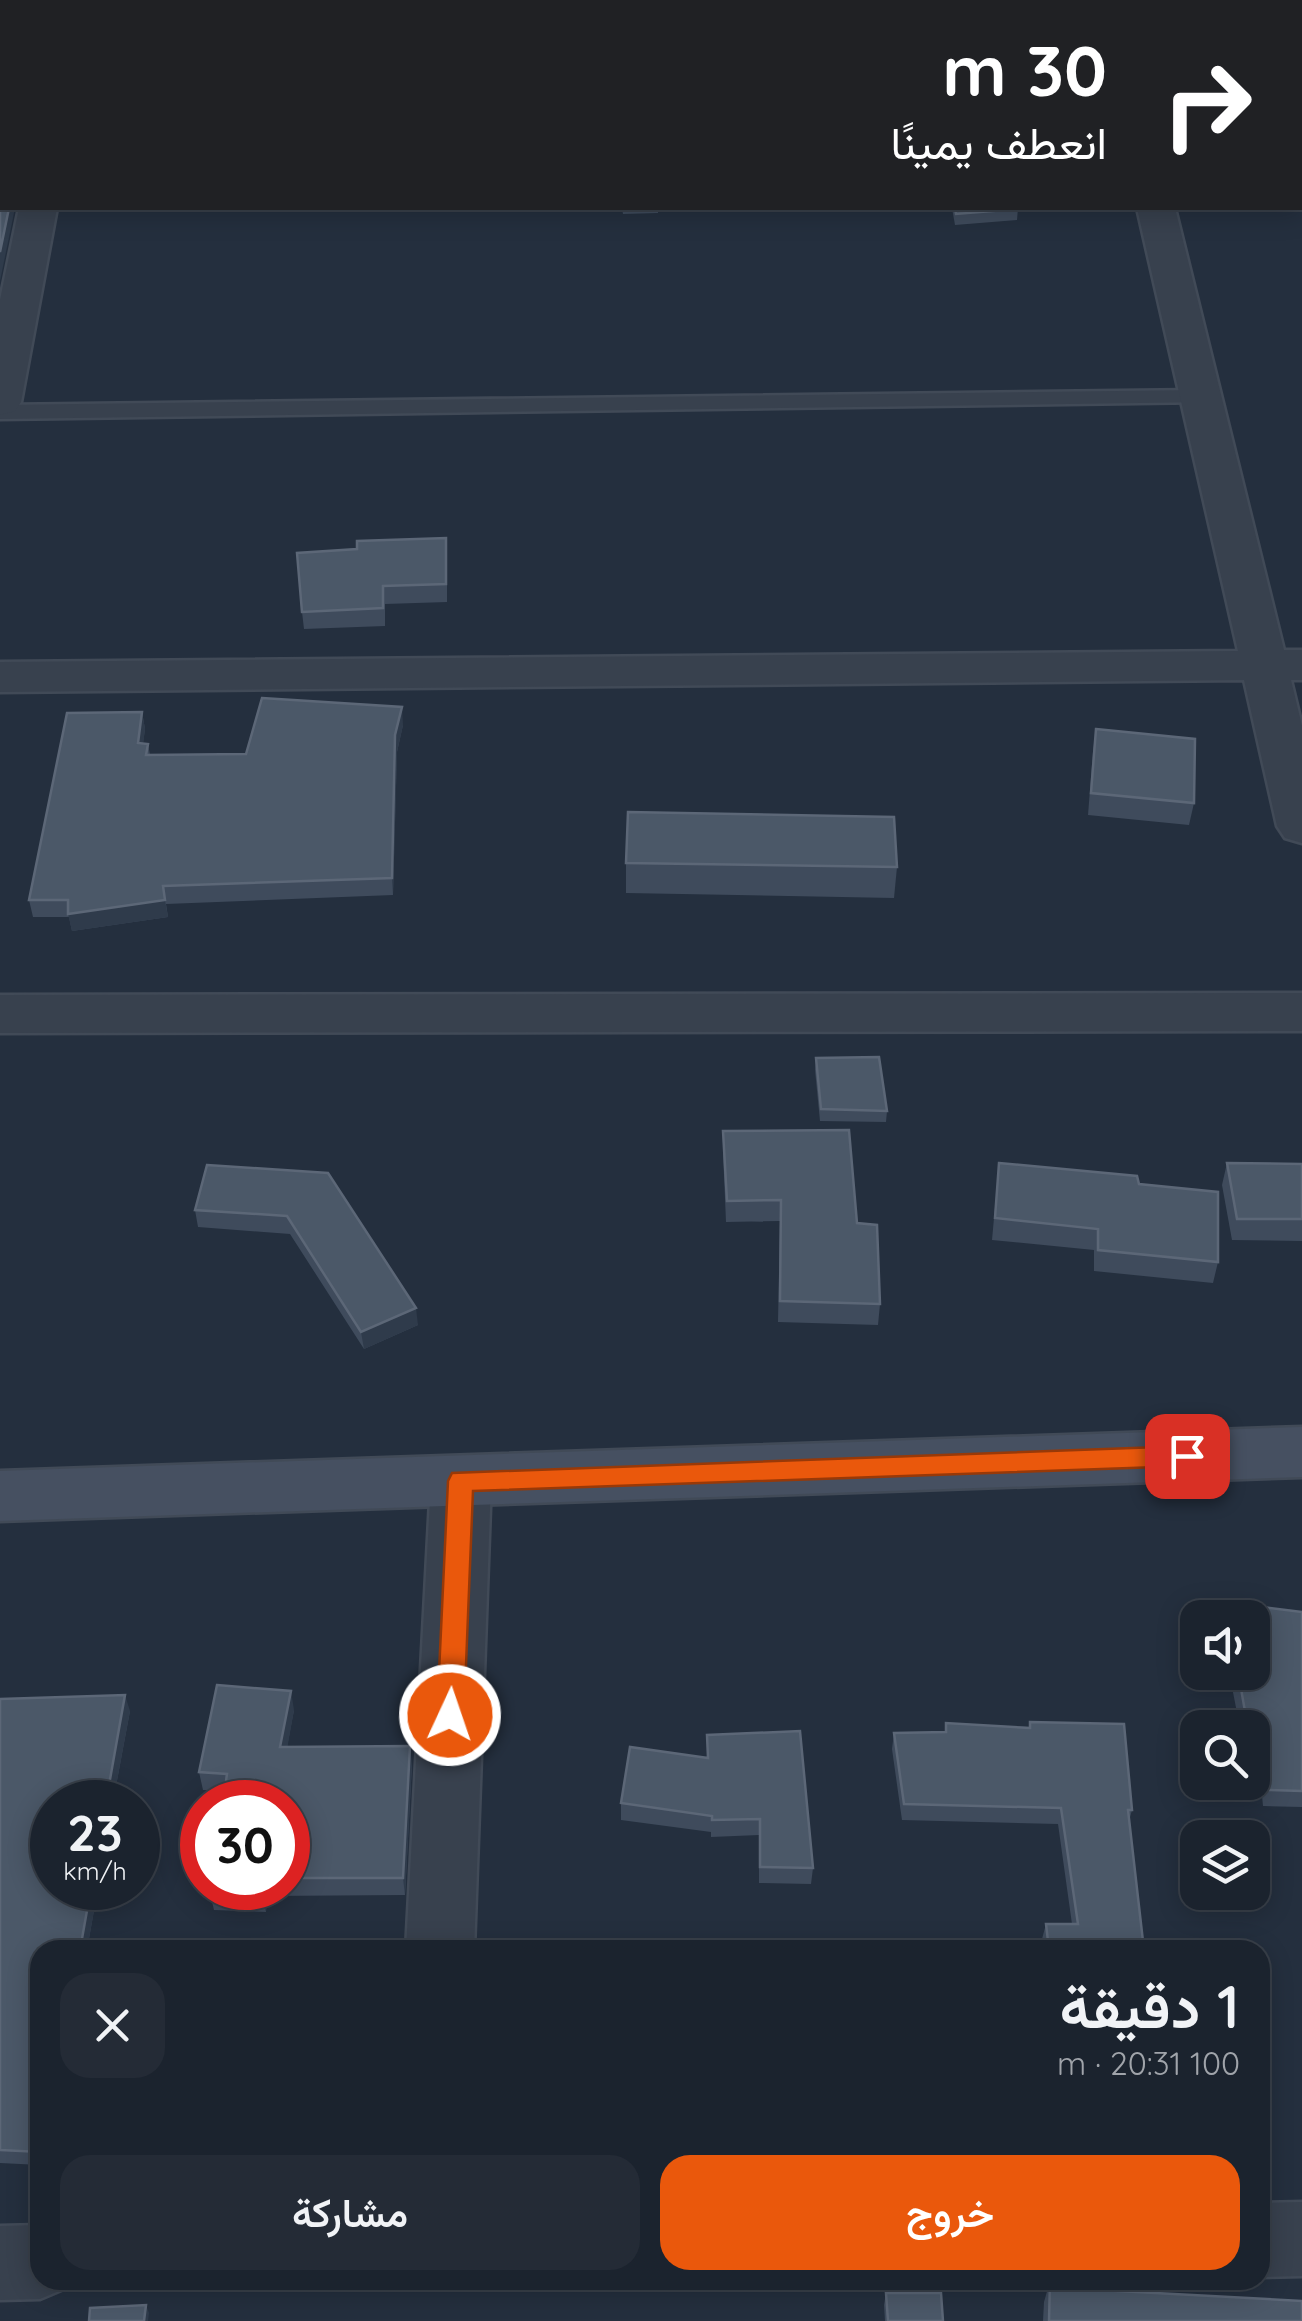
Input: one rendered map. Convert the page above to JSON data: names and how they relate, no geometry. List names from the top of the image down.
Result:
{
  "page": {
    "turn": ["30 m", "انعطف يمينًا"],
    "speed": "23 km/h",
    "limit": "30",
    "heading": ["1 دقيقة", "100 m · 20:31"],
    "buttons": ["خروج", "مشاركة"]
  }
}
